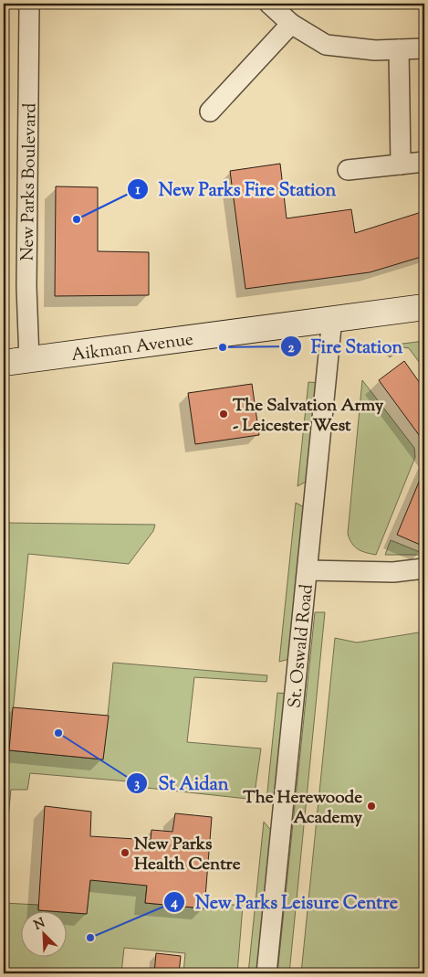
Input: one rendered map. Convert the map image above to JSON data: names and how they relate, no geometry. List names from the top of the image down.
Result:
{
  "streets": {
    "street": ["New Parks Boulevard", "Aikman Avenue", "St. Oswald Road"]
  },
  "crossings": [
    ["New Parks Boulevard", "Aikman Avenue"],
    ["Aikman Avenue", "St. Oswald Road"]
  ],
  "places": [
    "New Parks Fire Station",
    "Fire Station",
    "The Salvation Army - Leicester West",
    "St Aidan",
    "The Herewoode Academy",
    "New Parks Health Centre",
    "New Parks Leisure Centre"
  ],
  "north": "top left"
}
